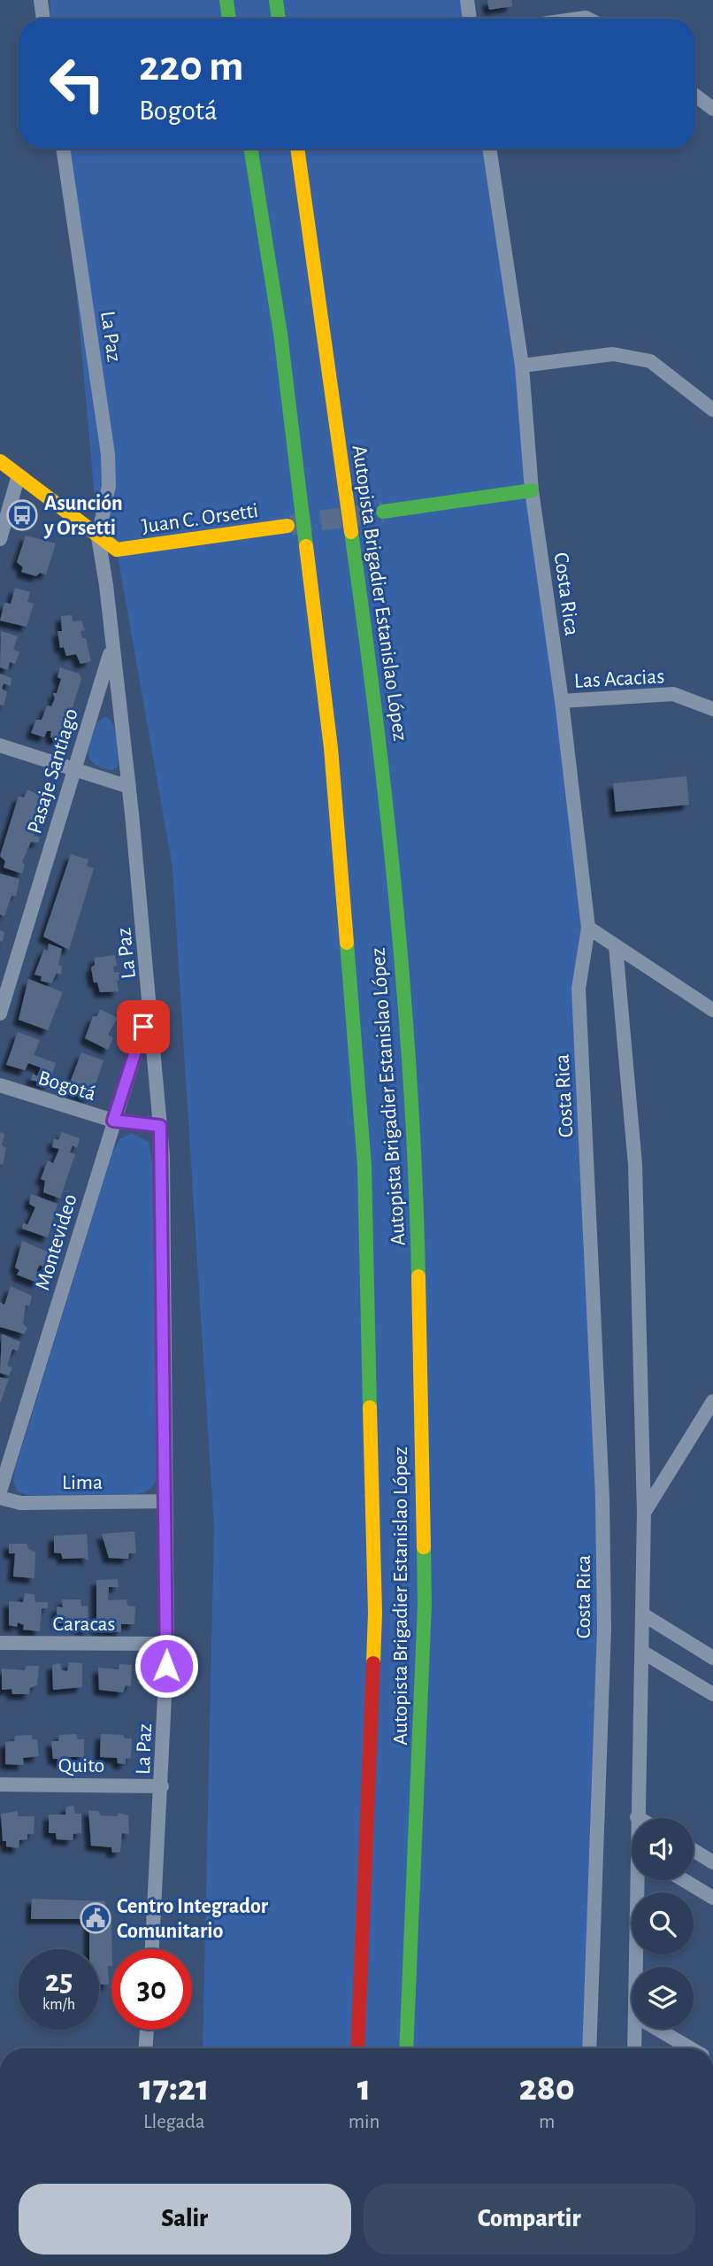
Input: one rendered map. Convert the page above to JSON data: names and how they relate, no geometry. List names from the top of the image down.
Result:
{
  "streets": {
    "main road": ["Juan C. Orsetti", "Autopista Brigadier Estanislao López"],
    "street": [
      "La Paz",
      "Costa Rica",
      "Las Acacias",
      "Pasaje Santiago",
      "Bogotá",
      "Montevideo",
      "Lima",
      "Caracas",
      "Quito"
    ]
  },
  "crossings": [
    ["La Paz", "Juan C. Orsetti"],
    ["La Paz", "Pasaje Santiago"],
    ["La Paz", "Bogotá"],
    ["La Paz", "Montevideo"],
    ["La Paz", "Lima"],
    ["La Paz", "Caracas"],
    ["La Paz", "Quito"],
    ["Juan C. Orsetti", "Pasaje Santiago"],
    ["Costa Rica", "Las Acacias"],
    ["Bogotá", "Montevideo"]
  ],
  "places": {
    "bus stop": ["Asunción y Orsetti"],
    "public building": ["Centro Integrador Comunitario"]
  },
  "page": {
    "turn": ["220 m", "Bogotá"],
    "speed": "25 km/h",
    "limit": "30",
    "eta": [
      "17:21",
      "Llegada",
      "1",
      "min",
      "280",
      "m"
    ],
    "buttons": ["Salir", "Compartir"]
  }
}
